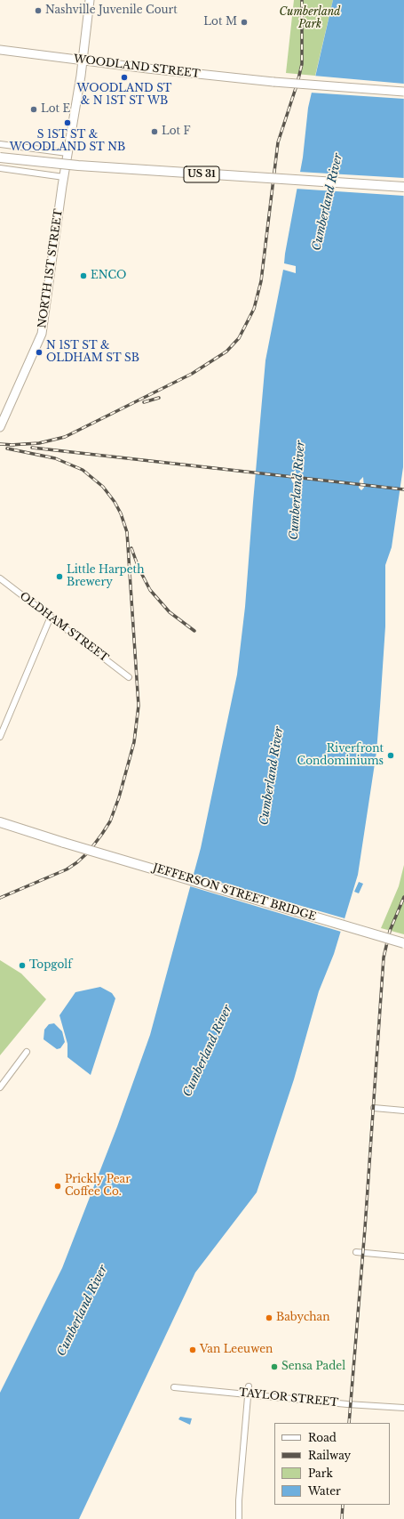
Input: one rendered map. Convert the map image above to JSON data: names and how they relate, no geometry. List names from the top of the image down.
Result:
{
  "streets": {
    "main road": ["US 31", "JEFFERSON STREET BRIDGE"],
    "street": [
      "WOODLAND STREET",
      "NORTH 1ST STREET",
      "OLDHAM STREET",
      "TAYLOR STREET"
    ]
  },
  "crossings": [
    ["WOODLAND STREET", "NORTH 1ST STREET"]
  ],
  "water": ["Cumberland River"],
  "parks": ["Cumberland Park"],
  "places": [
    "Nashville Juvenile Court",
    "Lot M",
    "WOODLAND ST & N 1ST ST WB",
    "Lot E",
    "S 1ST ST & WOODLAND ST NB",
    "Lot F",
    "ENCO",
    "N 1ST ST & OLDHAM ST SB",
    "Little Harpeth Brewery",
    "Riverfront Condominiums",
    "Topgolf",
    "Prickly Pear Coffee Co.",
    "Babychan",
    "Van Leeuwen",
    "Sensa Padel"
  ],
  "legend": [
    "Road",
    "Railway",
    "Park",
    "Water"
  ]
}
